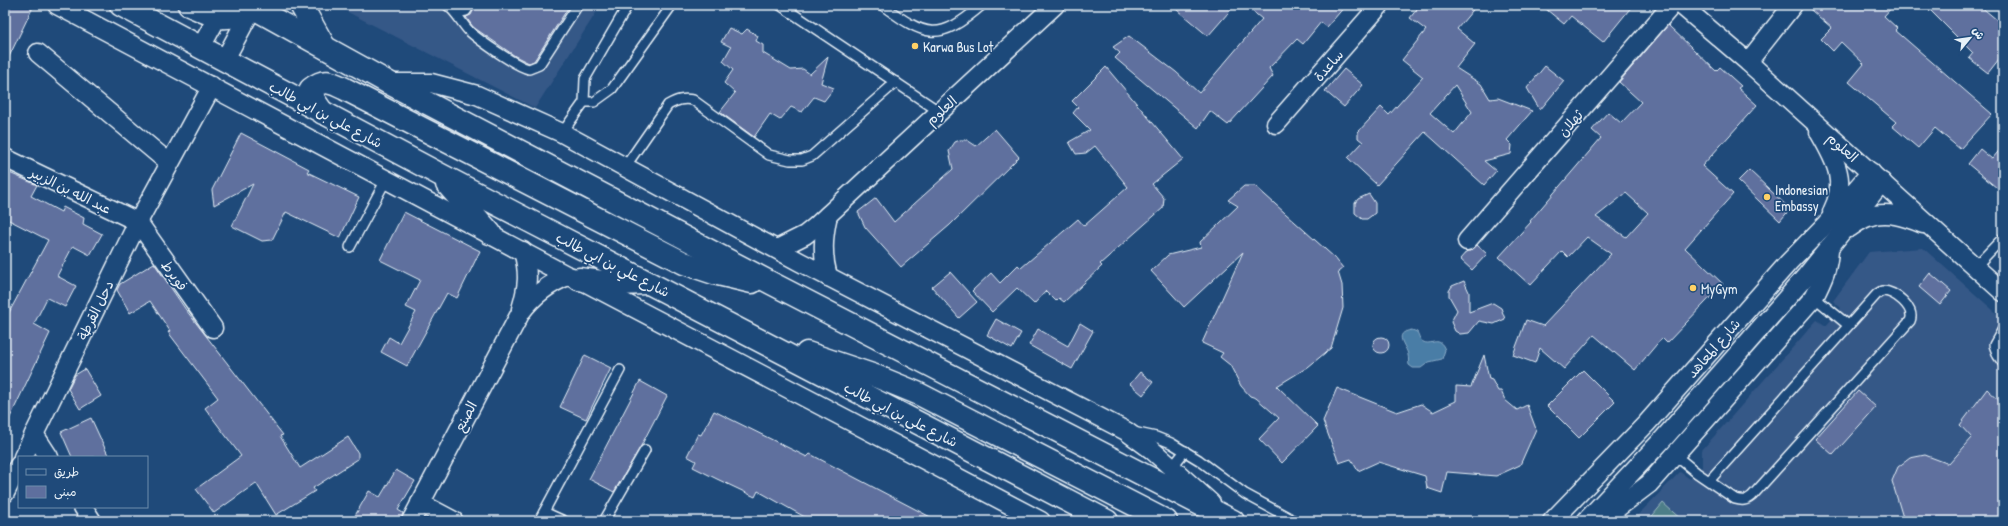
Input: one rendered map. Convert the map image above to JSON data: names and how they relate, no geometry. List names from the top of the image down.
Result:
{
  "streets": {
    "main road": ["شارع علي بن ابي طالب"],
    "street": [
      "ساعدة",
      "العلوم",
      "ثهلان",
      "عبد الله بن الزبير",
      "فويرط",
      "دحل القرطة",
      "شارع المعاهد",
      "الصنع"
    ]
  },
  "crossings": [
    ["العلوم", "شارع المعاهد"],
    ["شارع علي بن ابي طالب", "دحل القرطة"],
    ["شارع علي بن ابي طالب", "الصنع"],
    ["عبد الله بن الزبير", "فويرط"],
    ["عبد الله بن الزبير", "دحل القرطة"],
    ["فويرط", "دحل القرطة"]
  ],
  "places": ["Karwa Bus Lot", "Indonesian Embassy", "MyGym"],
  "legend": ["طريق", "مبنى"],
  "north": "top right"
}
